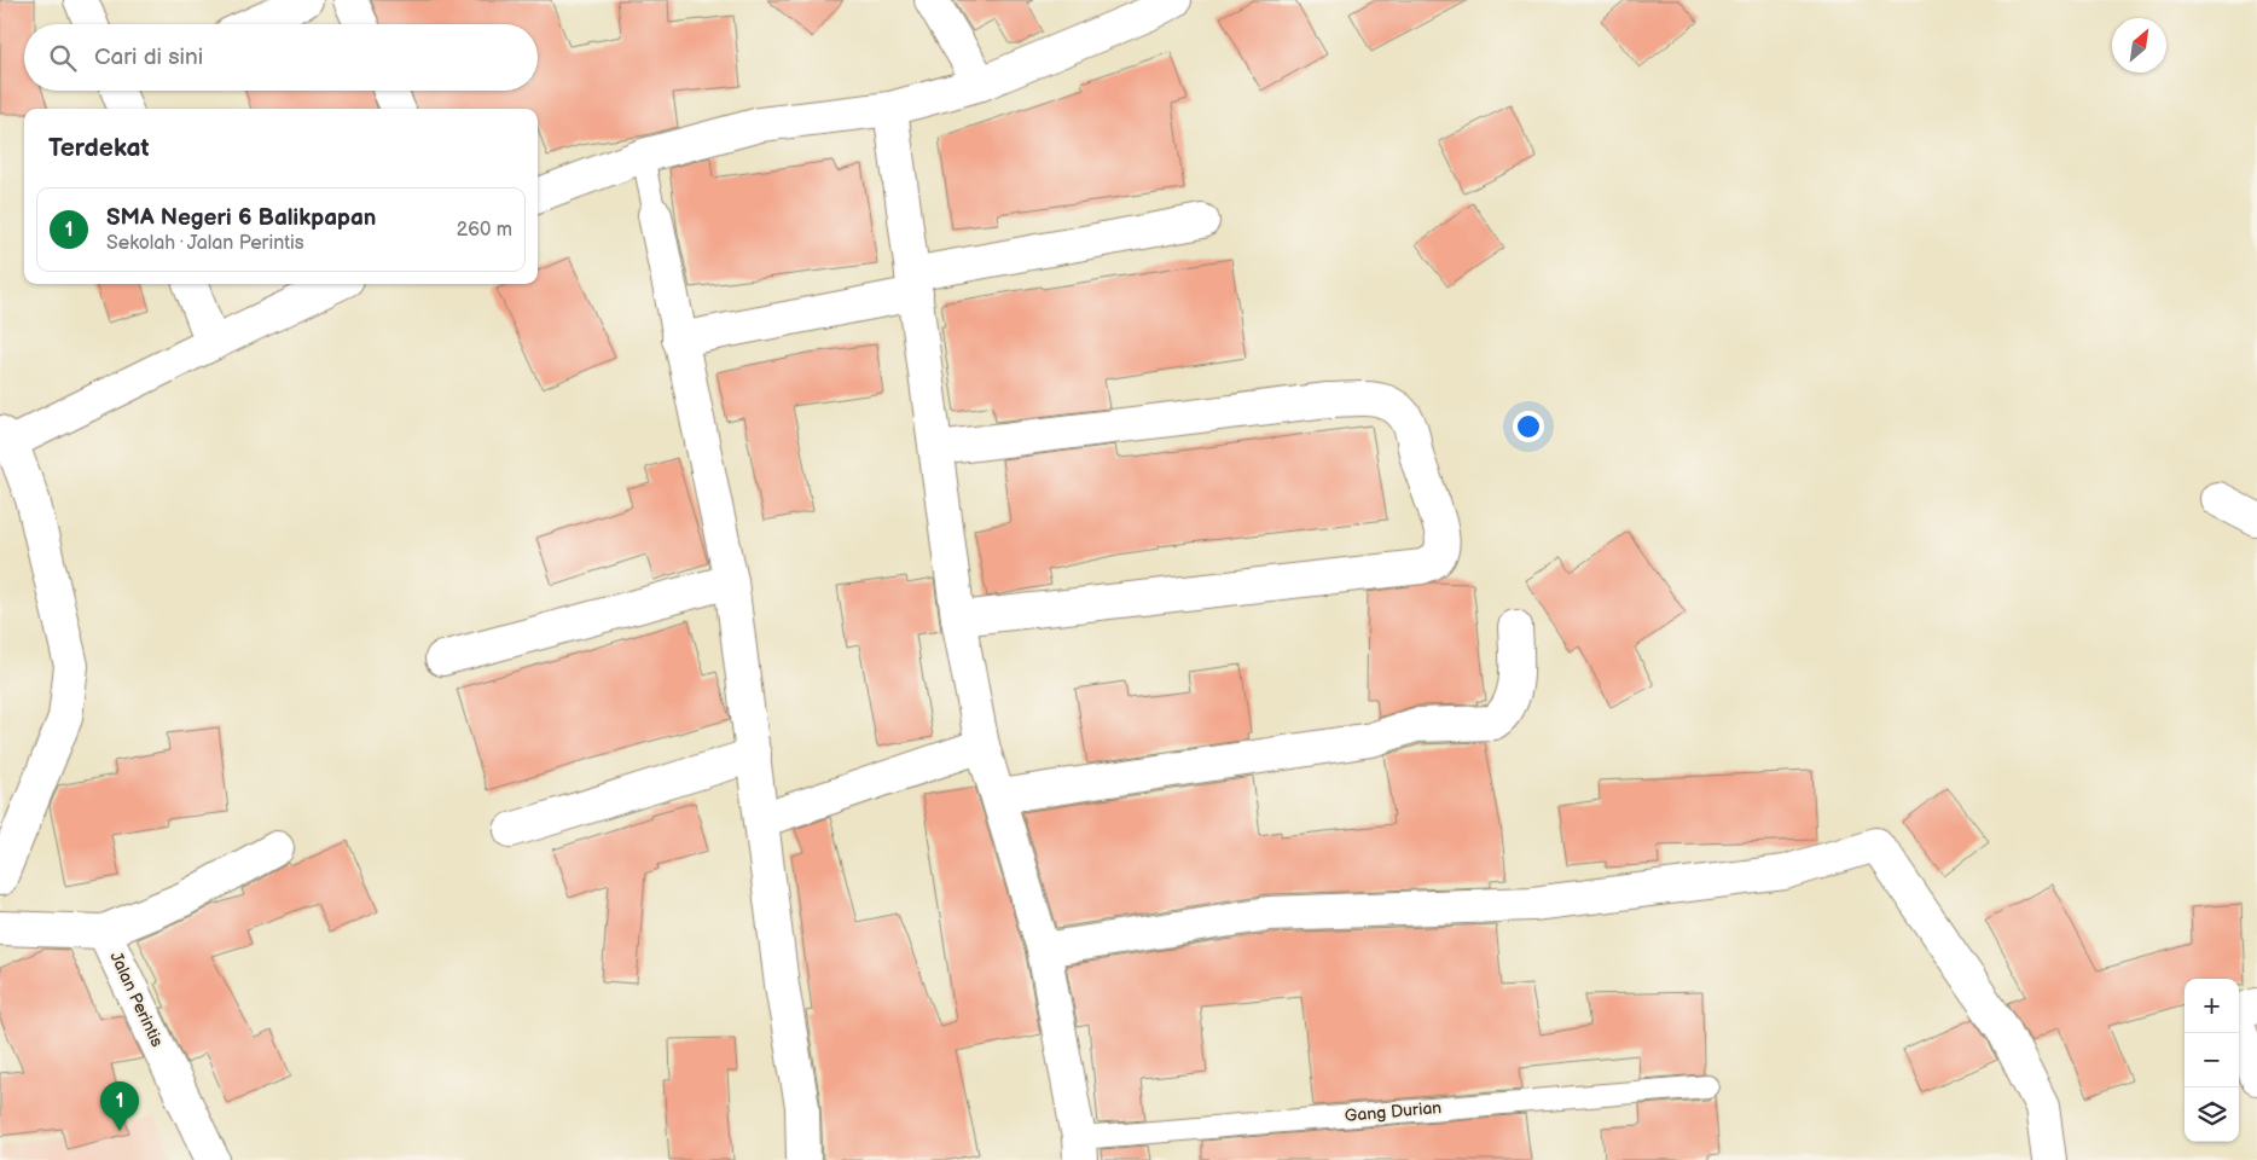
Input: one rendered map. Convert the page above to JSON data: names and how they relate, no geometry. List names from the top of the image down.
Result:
{
  "streets": {
    "street": ["Jalan Perintis"],
    "lane": ["Gang Durian"]
  },
  "north": "top right",
  "page": {
    "search": "Cari di sini",
    "heading": "Terdekat",
    "list": [
      {
        "mark": "1",
        "name": "SMA Negeri 6 Balikpapan",
        "note": "Sekolah · Jalan Perintis",
        "value": "260 m"
      }
    ],
    "map_buttons": ["+", "−"],
    "pins": "1"
  }
}
